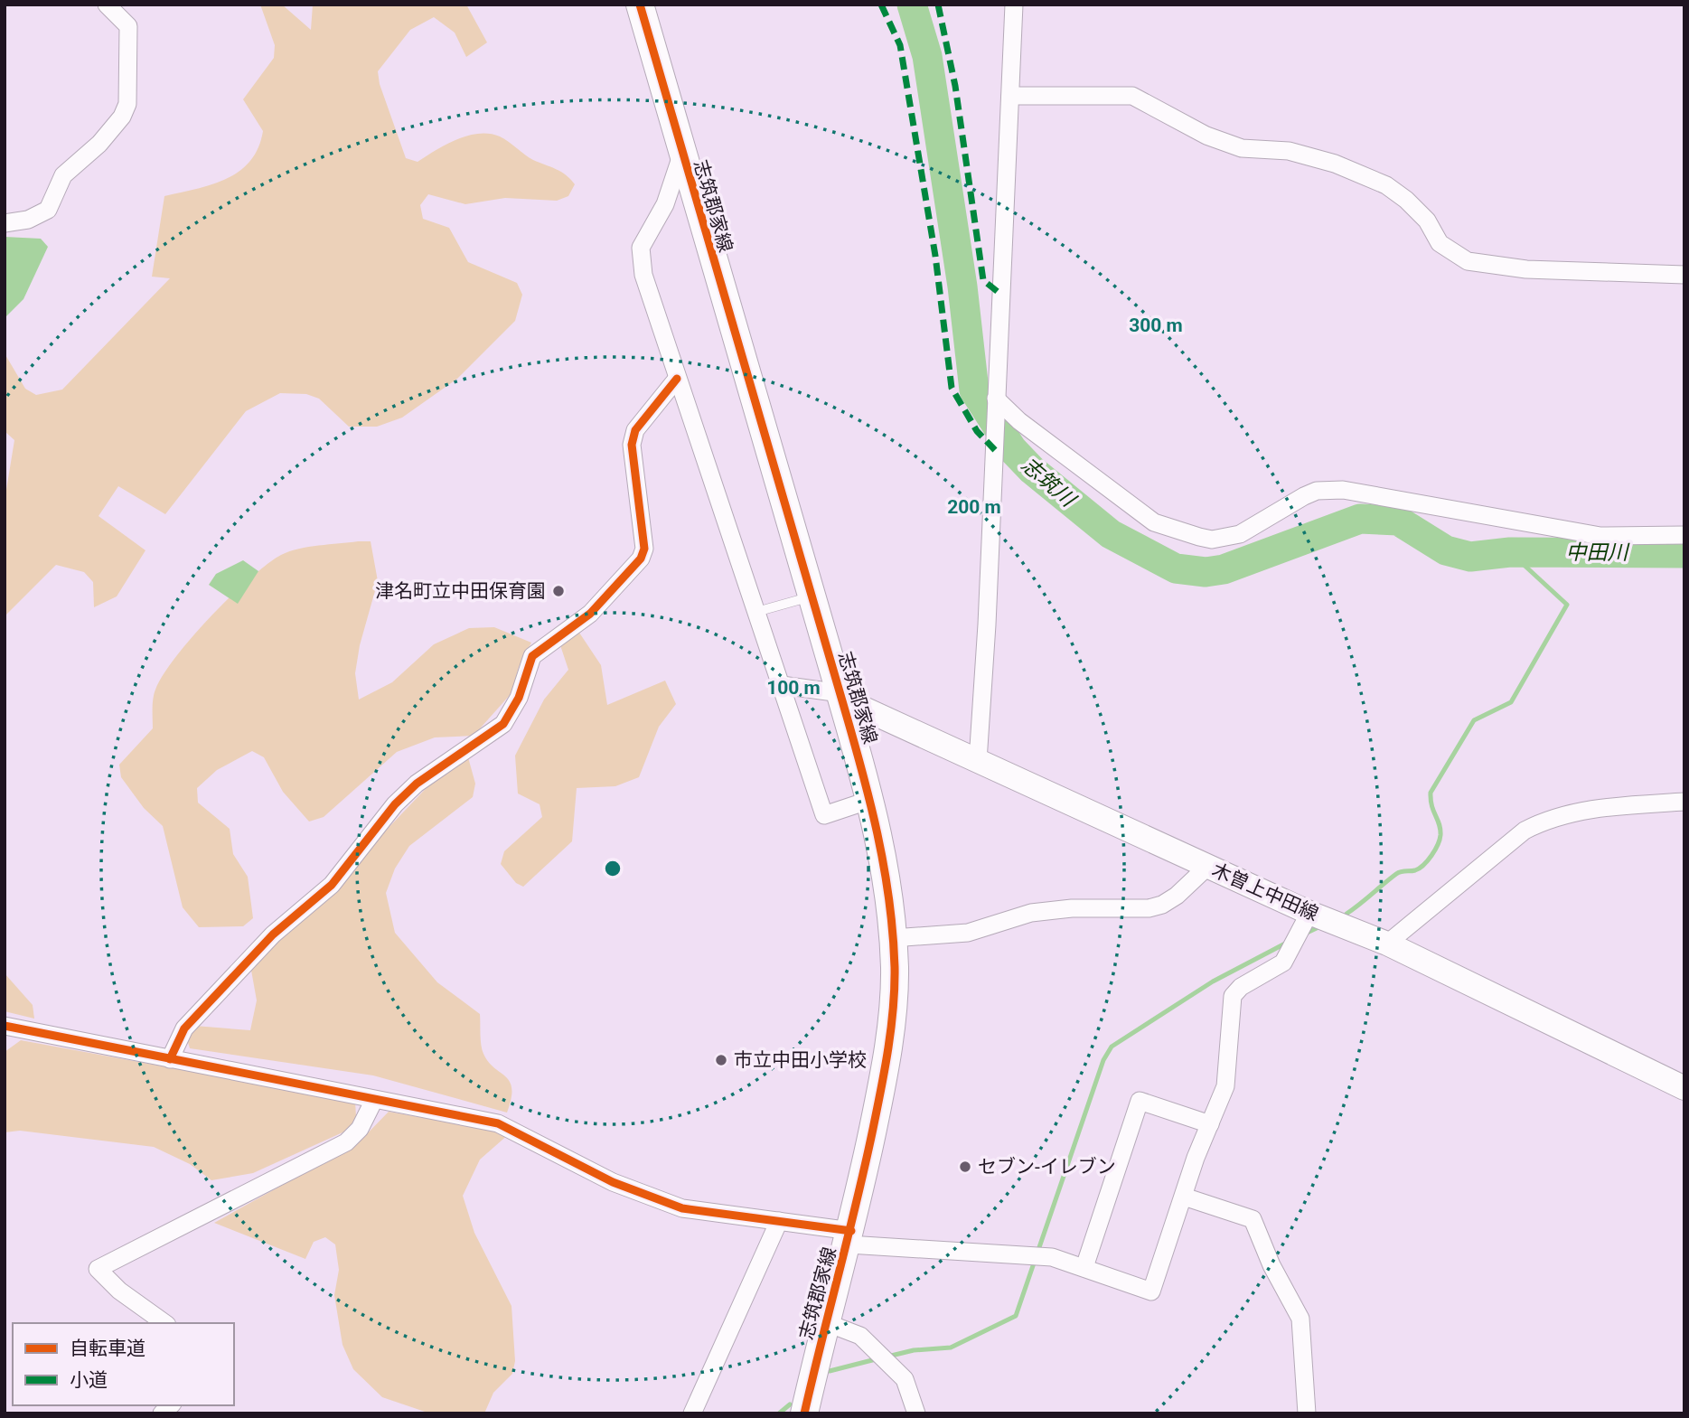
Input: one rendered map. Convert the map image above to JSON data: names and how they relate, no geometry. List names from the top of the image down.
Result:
{
  "streets": {
    "main road": ["志筑郡家線", "木曽上中田線"]
  },
  "crossings": [
    ["志筑郡家線", "木曽上中田線"]
  ],
  "water": ["志筑川", "中田川"],
  "places": ["津名町立中田保育園", "市立中田小学校", "セブン-イレブン"],
  "legend": ["自転車道", "小道"],
  "rings": ["300 m", "200 m", "100 m"]
}
